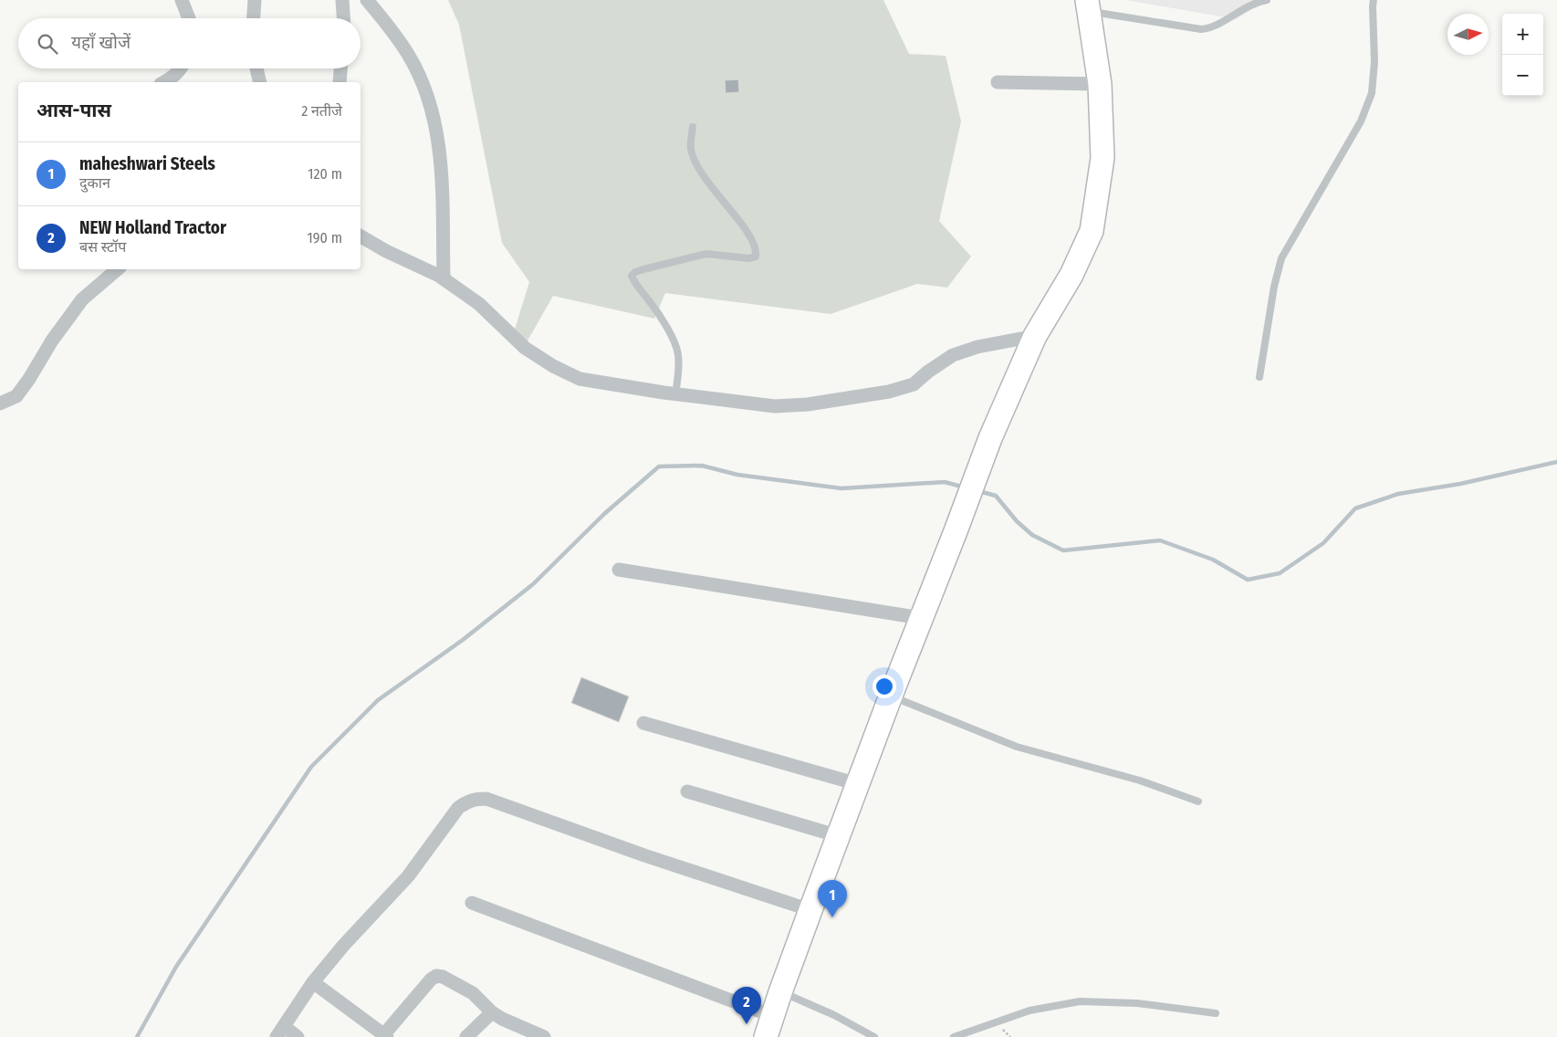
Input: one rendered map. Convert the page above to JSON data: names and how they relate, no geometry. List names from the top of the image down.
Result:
{
  "north": "right",
  "page": {
    "map_buttons": ["+", "−"],
    "search": "यहाँ खोजें",
    "heading": ["आस-पास", "2 नतीजे"],
    "list": [
      {
        "mark": "1",
        "name": "maheshwari Steels",
        "note": "दुकान",
        "value": "120 m"
      },
      {
        "mark": "2",
        "name": "NEW Holland Tractor",
        "note": "बस स्टॉप",
        "value": "190 m"
      }
    ],
    "pins": ["1", "2"]
  }
}
